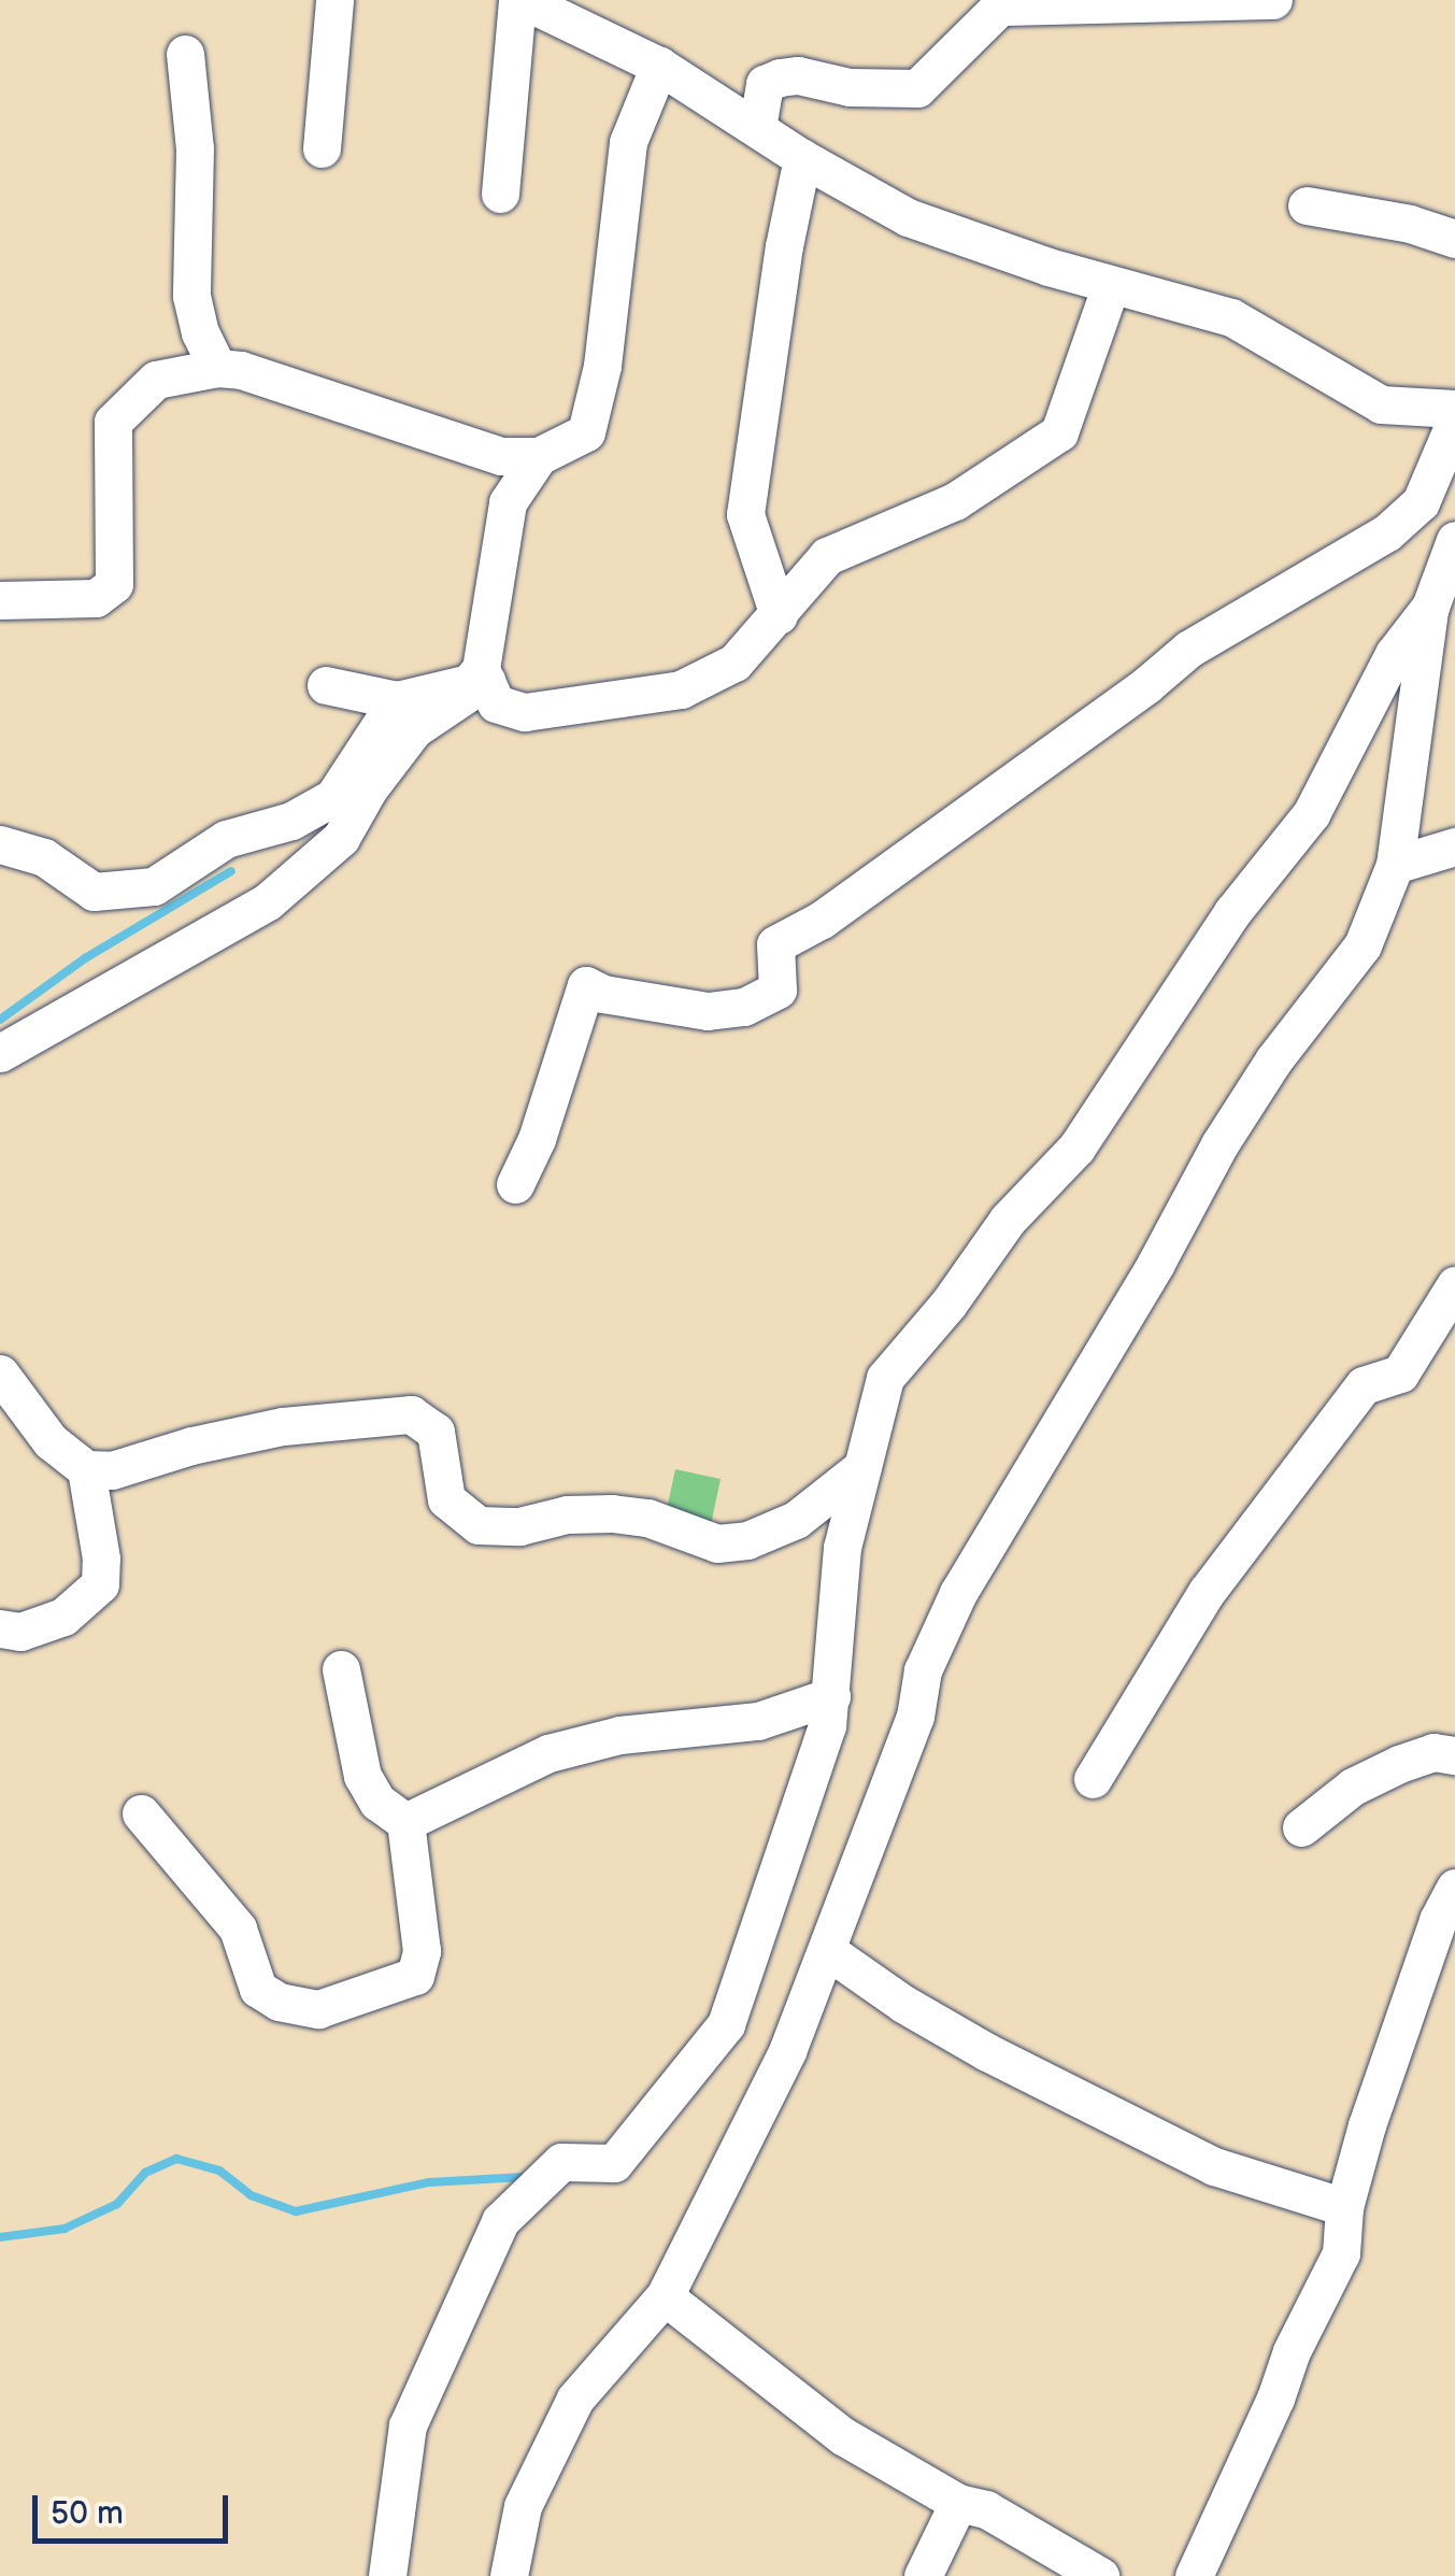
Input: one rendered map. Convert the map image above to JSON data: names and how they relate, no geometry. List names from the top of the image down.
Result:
{
  "scale_bar": "50 m"
}
